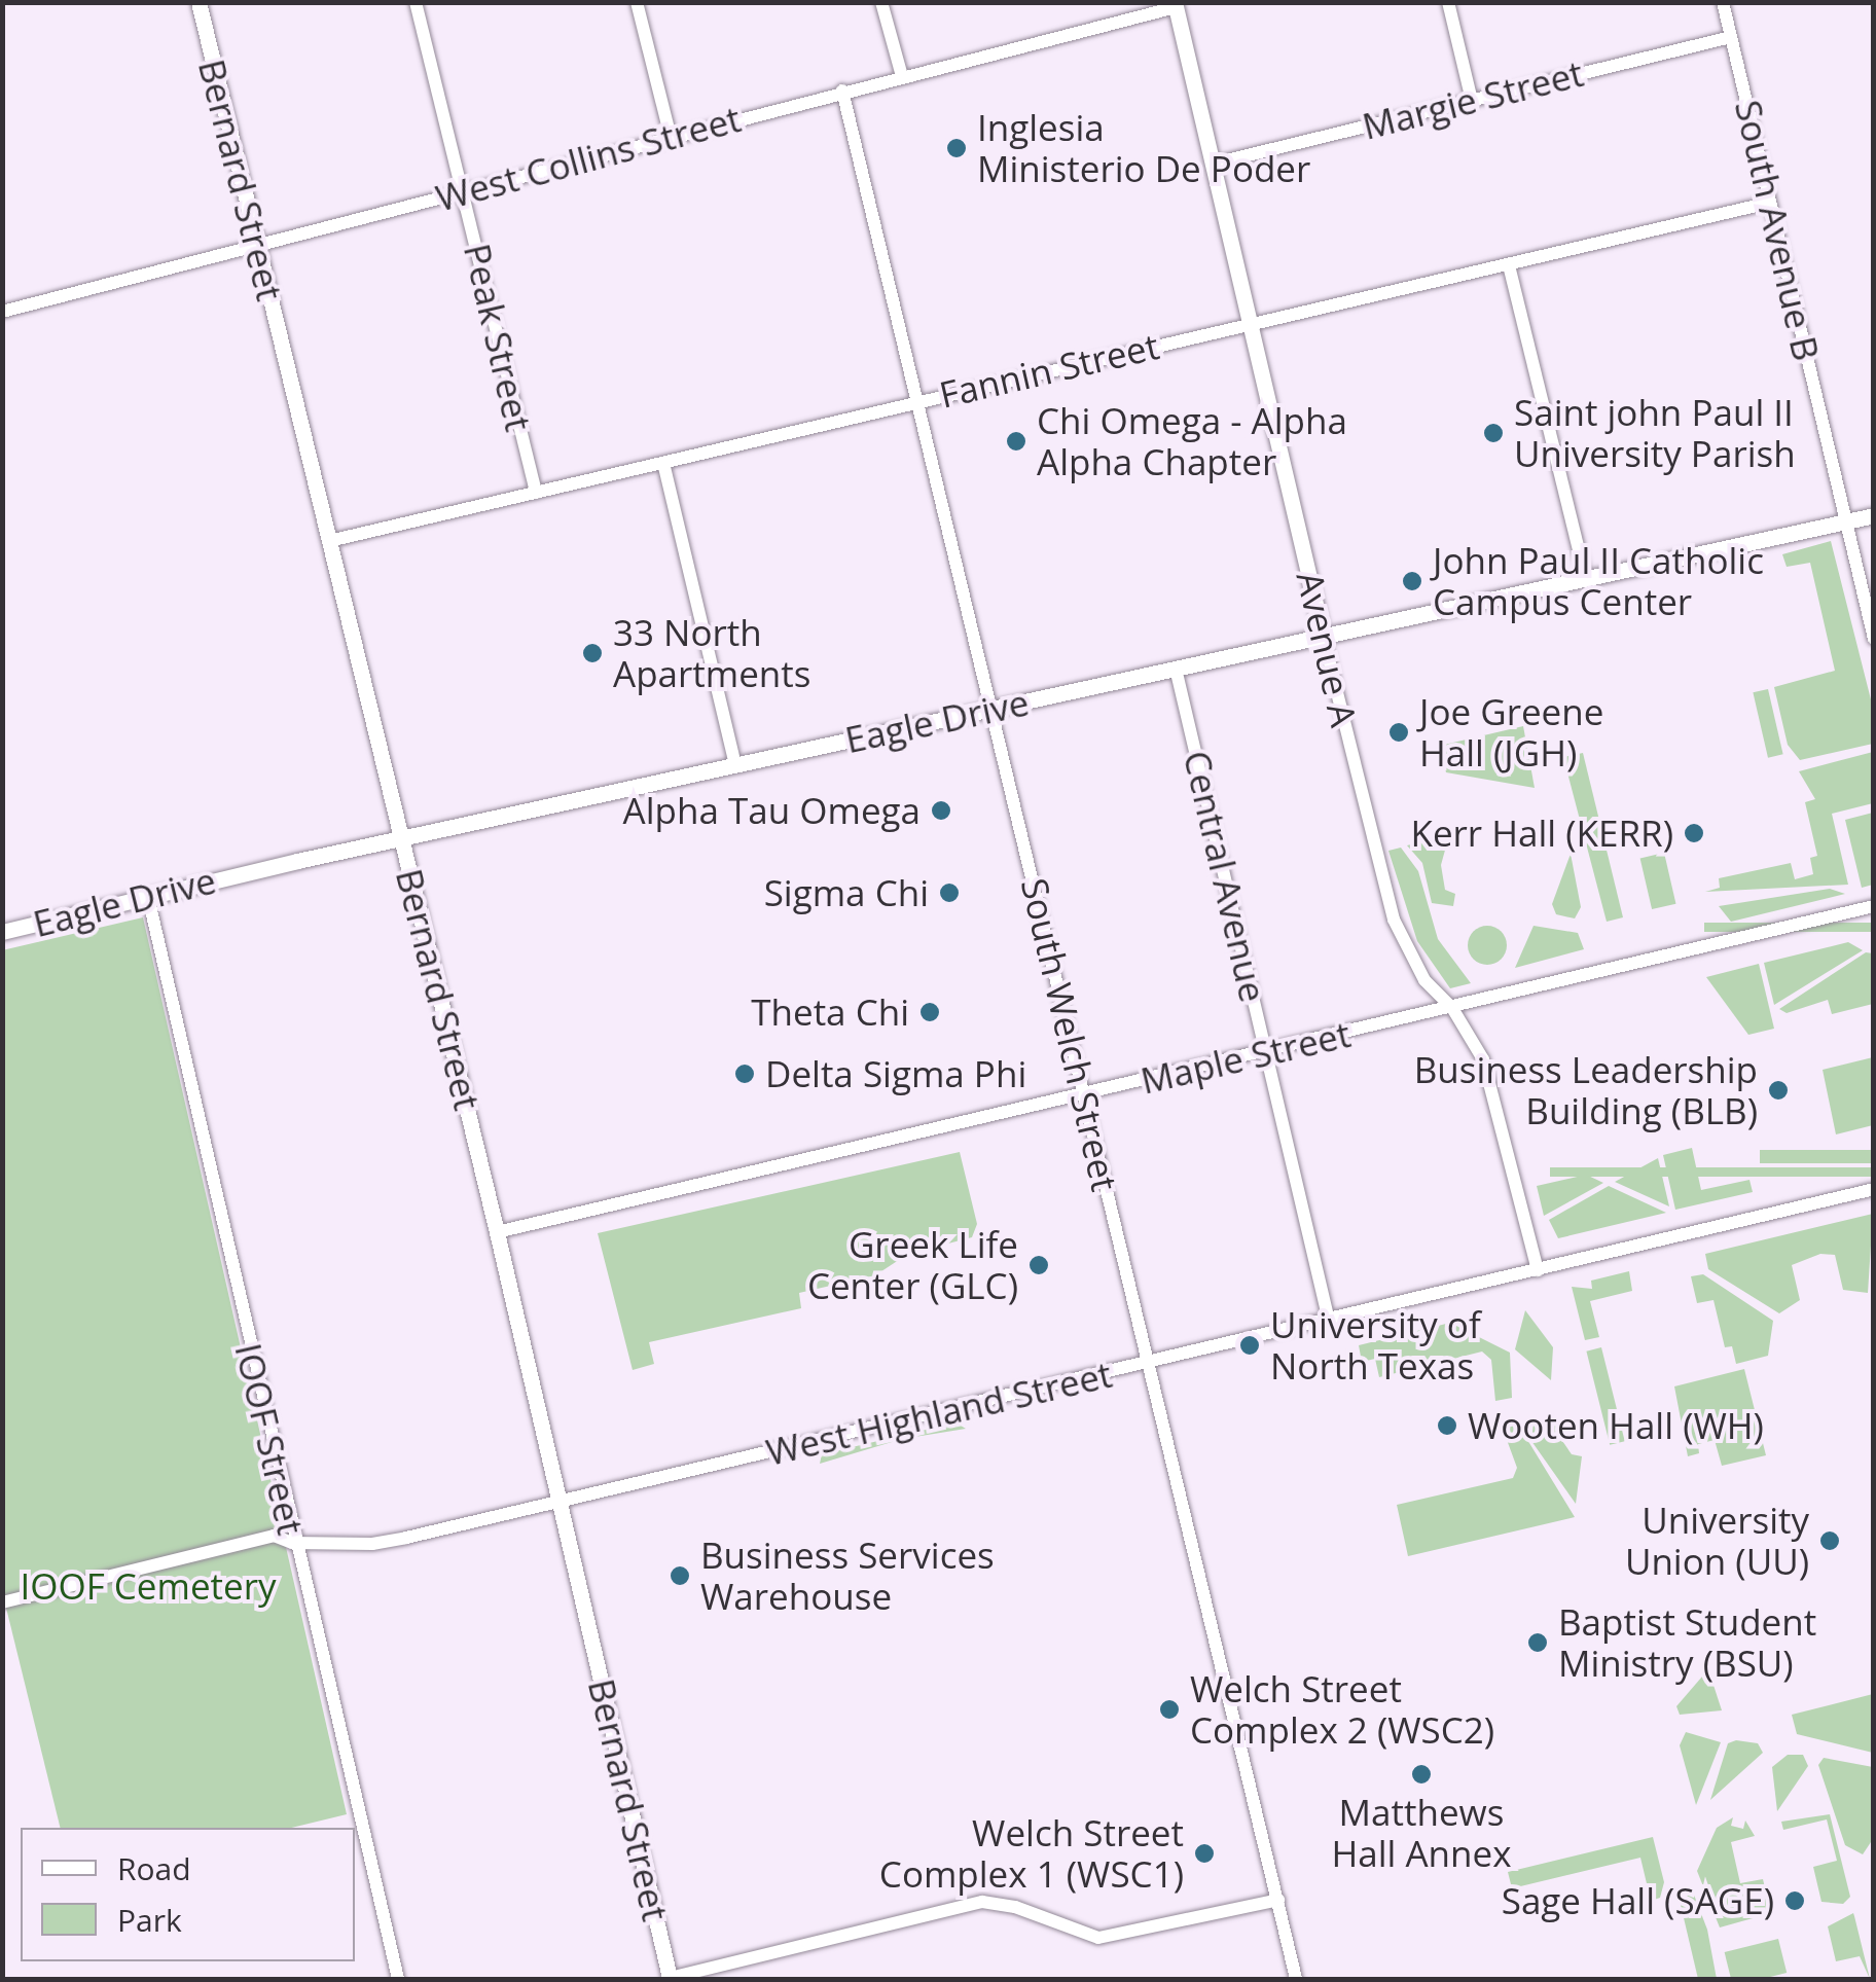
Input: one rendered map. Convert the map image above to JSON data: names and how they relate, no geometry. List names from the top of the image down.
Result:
{
  "streets": {
    "street": [
      "Margie Street",
      "West Collins Street",
      "Bernard Street",
      "South Avenue B",
      "Peak Street",
      "Fannin Street",
      "Avenue A",
      "Eagle Drive",
      "Central Avenue",
      "South Welch Street",
      "Maple Street",
      "West Highland Street",
      "IOOF Street"
    ]
  },
  "crossings": [
    ["Margie Street", "South Avenue B"],
    ["Margie Street", "Avenue A"],
    ["West Collins Street", "Bernard Street"],
    ["West Collins Street", "Peak Street"],
    ["West Collins Street", "Avenue A"],
    ["West Collins Street", "South Welch Street"],
    ["Bernard Street", "Fannin Street"],
    ["Bernard Street", "Eagle Drive"],
    ["Bernard Street", "Maple Street"],
    ["Bernard Street", "West Highland Street"],
    ["South Avenue B", "Fannin Street"],
    ["South Avenue B", "Eagle Drive"],
    ["Peak Street", "Fannin Street"],
    ["Fannin Street", "Avenue A"],
    ["Fannin Street", "South Welch Street"],
    ["Avenue A", "Eagle Drive"],
    ["Avenue A", "Maple Street"],
    ["Avenue A", "West Highland Street"],
    ["Eagle Drive", "Central Avenue"],
    ["Eagle Drive", "South Welch Street"],
    ["Eagle Drive", "IOOF Street"],
    ["Central Avenue", "Maple Street"],
    ["Central Avenue", "West Highland Street"],
    ["South Welch Street", "Maple Street"],
    ["South Welch Street", "West Highland Street"],
    ["West Highland Street", "IOOF Street"]
  ],
  "parks": ["IOOF Cemetery"],
  "places": [
    "Inglesia Ministerio De Poder",
    "Saint john Paul II University Parish",
    "Chi Omega - Alpha Alpha Chapter",
    "John Paul II Catholic Campus Center",
    "33 North Apartments",
    "Joe Greene Hall (JGH)",
    "Alpha Tau Omega",
    "Kerr Hall (KERR)",
    "Sigma Chi",
    "Theta Chi",
    "Delta Sigma Phi",
    "Business Leadership Building (BLB)",
    "Greek Life Center (GLC)",
    "University of North Texas",
    "Wooten Hall (WH)",
    "University Union (UU)",
    "Business Services Warehouse",
    "Baptist Student Ministry (BSU)",
    "Welch Street Complex 2 (WSC2)",
    "Matthews Hall Annex",
    "Welch Street Complex 1 (WSC1)",
    "Sage Hall (SAGE)"
  ],
  "legend": ["Road", "Park"]
}
